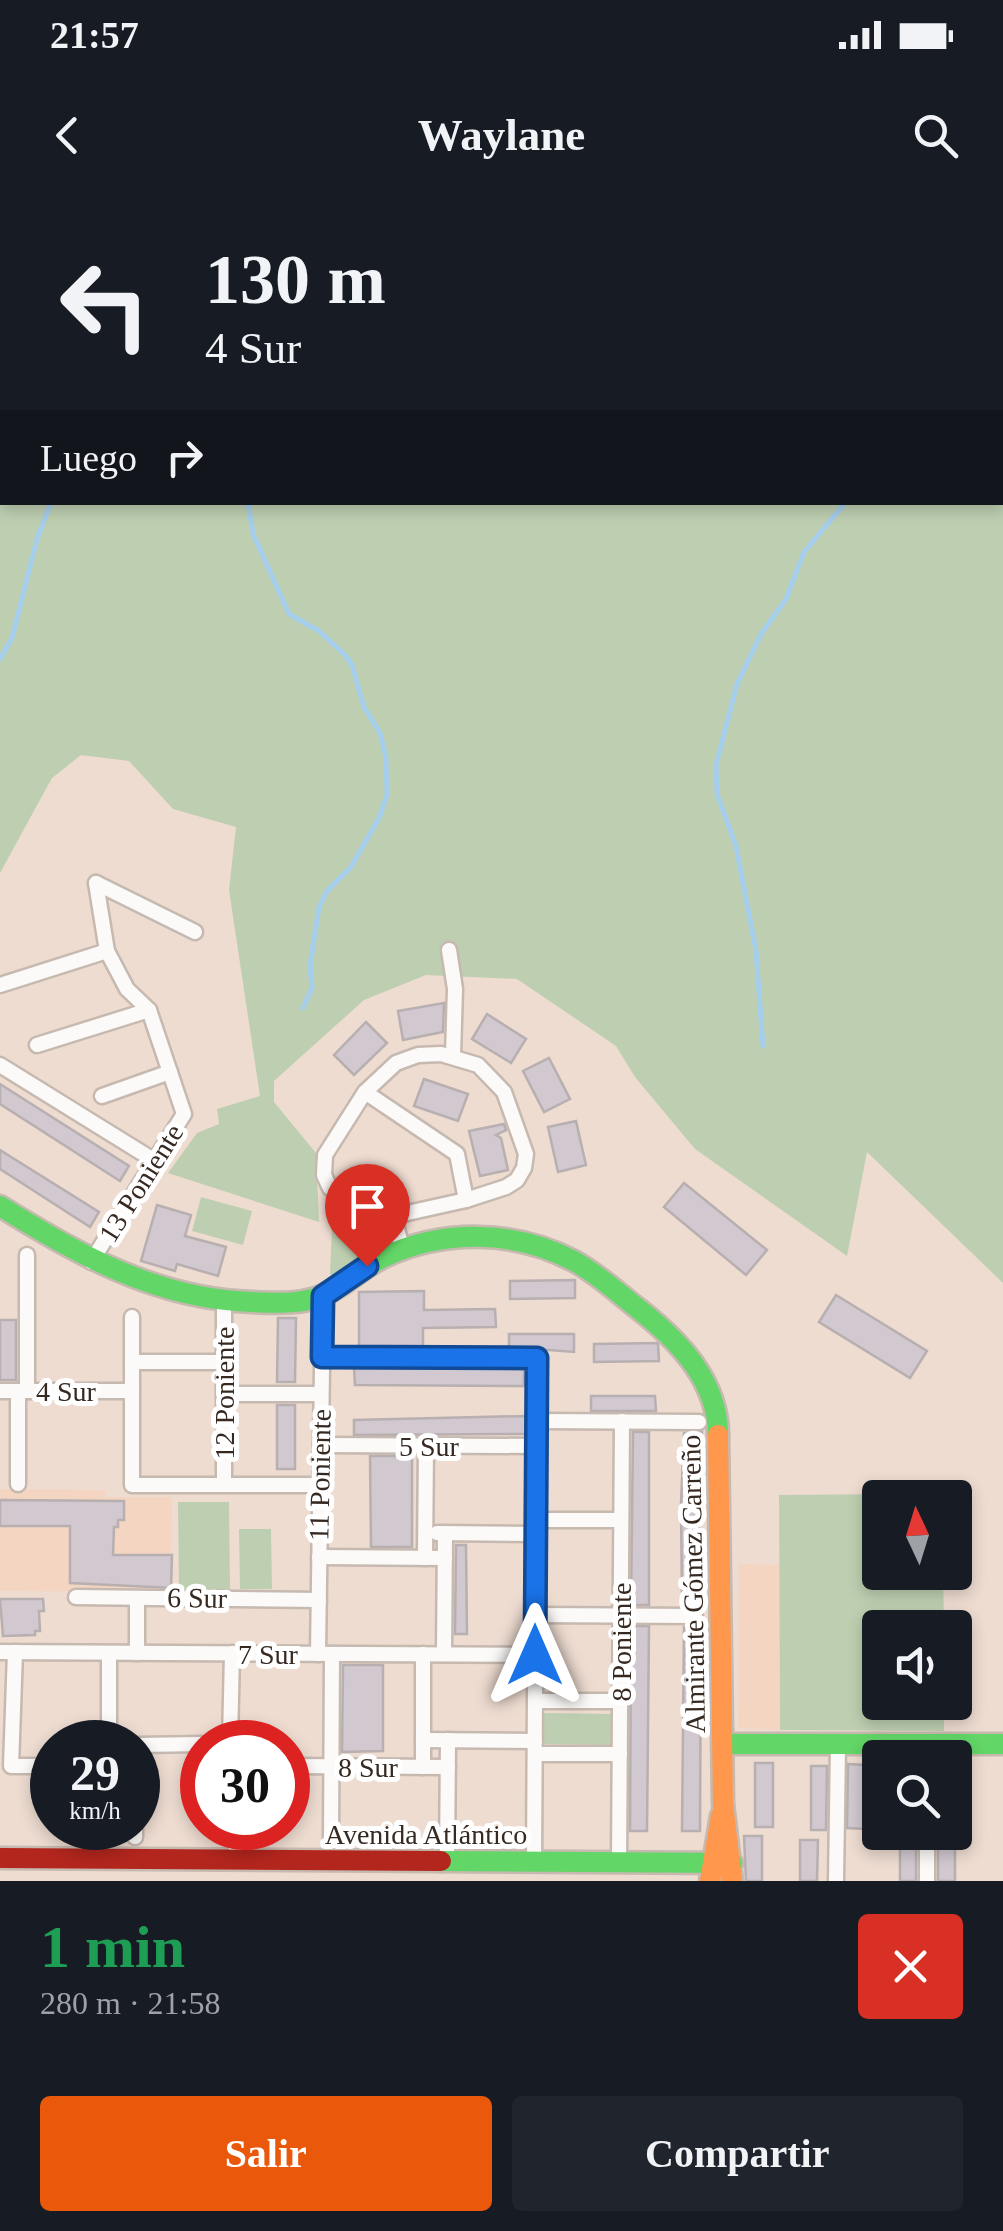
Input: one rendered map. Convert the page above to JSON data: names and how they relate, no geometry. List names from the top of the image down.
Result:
{
  "streets": {
    "street": [
      "13 Poniente",
      "4 Sur",
      "12 Poniente",
      "5 Sur",
      "11 Poniente",
      "Almirante Gómez Carreño",
      "6 Sur",
      "8 Poniente",
      "7 Sur",
      "8 Sur",
      "Avenida Atlántico"
    ]
  },
  "crossings": [
    ["13 Poniente", "Almirante Gómez Carreño"],
    ["4 Sur", "12 Poniente"],
    ["12 Poniente", "Almirante Gómez Carreño"],
    ["5 Sur", "11 Poniente"],
    ["11 Poniente", "Almirante Gómez Carreño"],
    ["11 Poniente", "6 Sur"],
    ["11 Poniente", "7 Sur"],
    ["11 Poniente", "8 Sur"],
    ["Almirante Gómez Carreño", "Avenida Atlántico"],
    ["8 Poniente", "8 Sur"],
    ["8 Poniente", "Avenida Atlántico"]
  ],
  "north": "top",
  "page": {
    "status": "21:57",
    "header": "Waylane",
    "turn": ["130 m", "4 Sur"],
    "then": "Luego",
    "speed": "29 km/h",
    "limit": "30",
    "heading": ["1 min", "280 m · 21:58"],
    "buttons": ["Salir", "Compartir"]
  }
}
